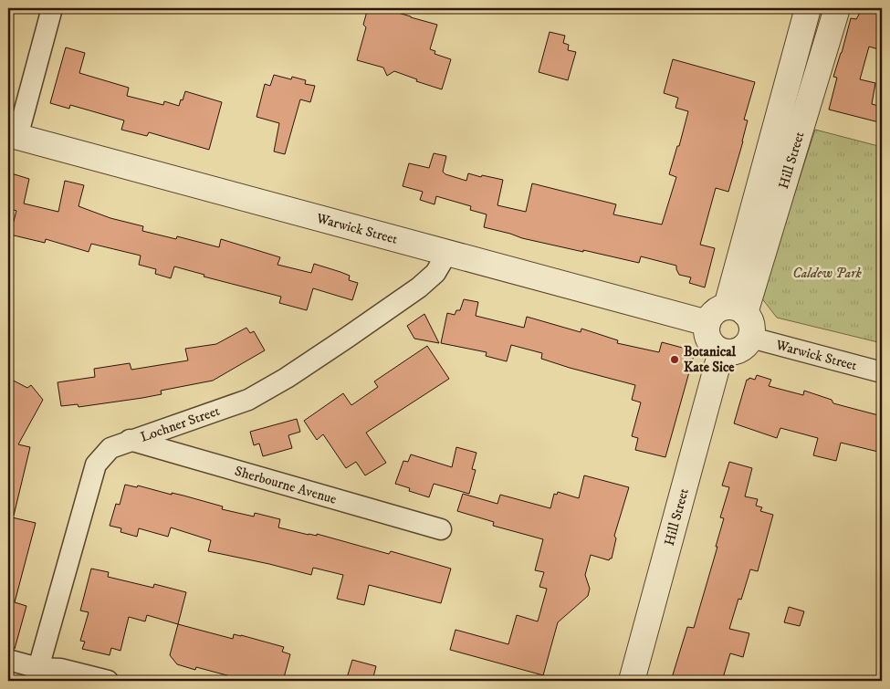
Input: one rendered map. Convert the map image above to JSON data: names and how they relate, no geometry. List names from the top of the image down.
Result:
{
  "streets": {
    "street": [
      "Hill Street",
      "Warwick Street",
      "Lochner Street",
      "Sherbourne Avenue"
    ]
  },
  "crossings": [
    ["Hill Street", "Warwick Street"],
    ["Warwick Street", "Lochner Street"],
    ["Lochner Street", "Sherbourne Avenue"]
  ],
  "parks": ["Caldew Park"],
  "places": ["Botanical Kate Sice"]
}
